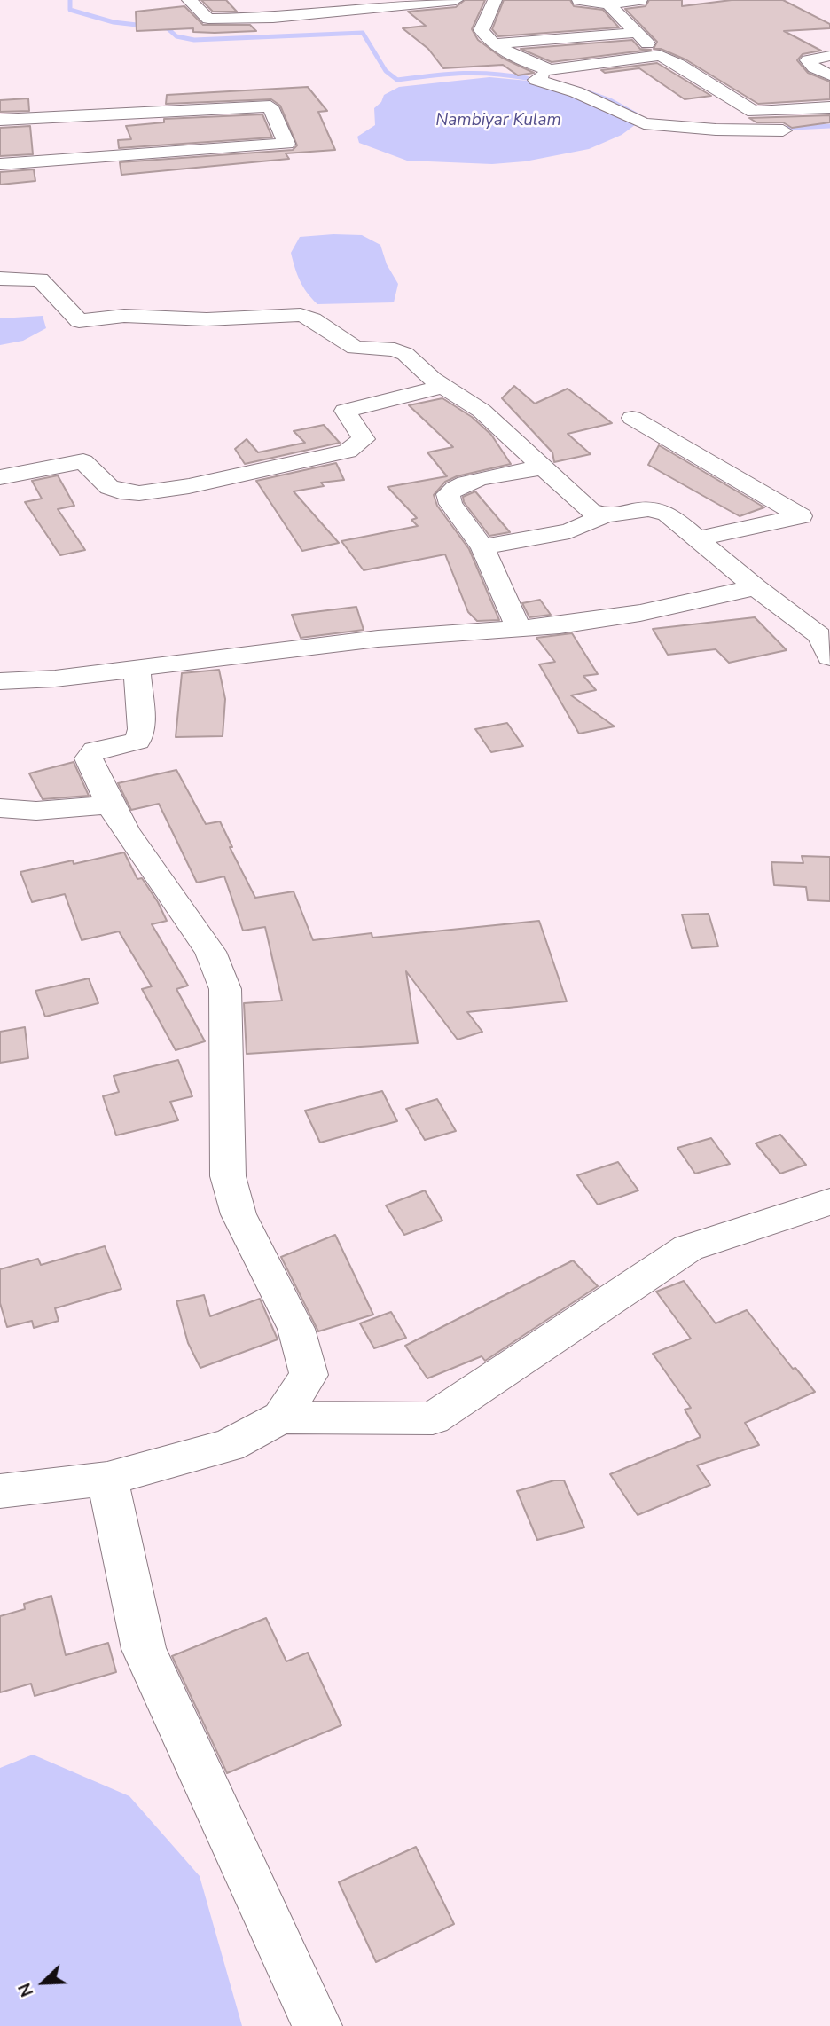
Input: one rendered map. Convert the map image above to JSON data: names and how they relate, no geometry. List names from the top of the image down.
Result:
{
  "water": ["Nambiyar Kulam"],
  "north": "bottom left"
}
